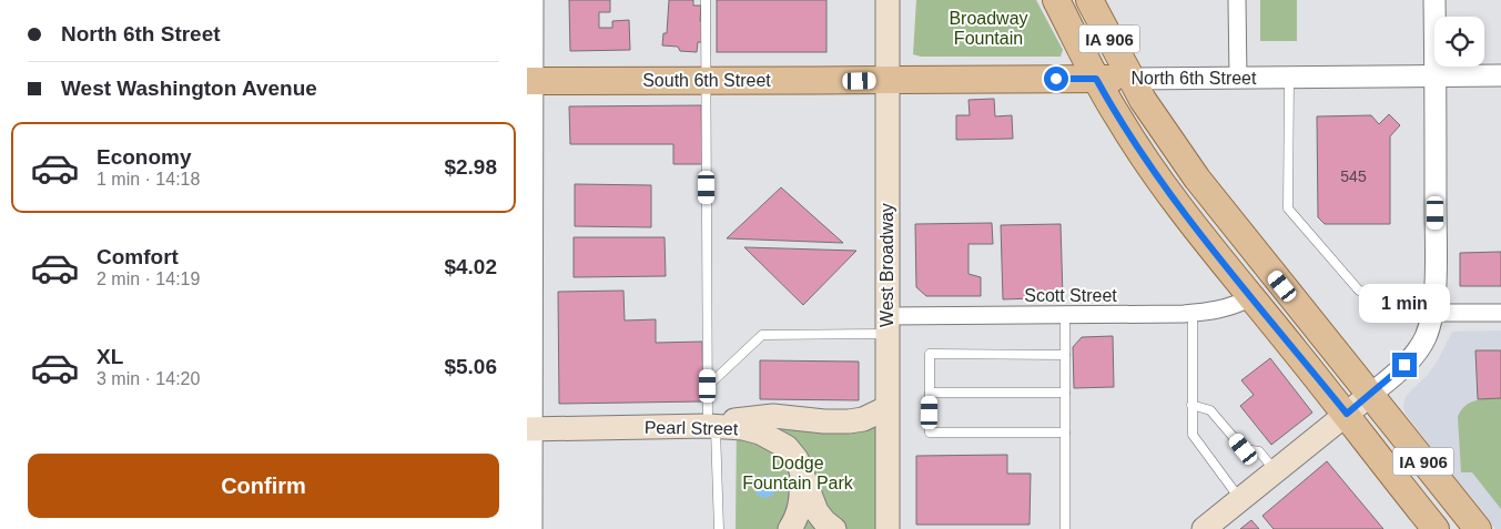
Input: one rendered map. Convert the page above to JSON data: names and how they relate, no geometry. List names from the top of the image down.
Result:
{
  "streets": {
    "main road": [
      "IA 906",
      "North 6th Street",
      "South 6th Street",
      "West Broadway",
      "Pearl Street"
    ],
    "street": ["Scott Street"]
  },
  "crossings": [
    ["IA 906", "North 6th Street"],
    ["IA 906", "Scott Street"],
    ["North 6th Street", "South 6th Street"],
    ["North 6th Street", "West Broadway"],
    ["South 6th Street", "West Broadway"],
    ["West Broadway", "Scott Street"]
  ],
  "parks": ["Broadway Fountain", "Dodge Fountain Park"],
  "house_numbers": ["545"],
  "page": {
    "banner": ["North 6th Street", "West Washington Avenue"],
    "list": [
      {
        "name": "Economy",
        "note": "1 min · 14:18",
        "value": "$2.98"
      },
      {
        "name": "Comfort",
        "note": "2 min · 14:19",
        "value": "$4.02"
      },
      {
        "name": "XL",
        "note": "3 min · 14:20",
        "value": "$5.06"
      }
    ],
    "bubble": "1 min",
    "buttons": "Confirm"
  }
}
